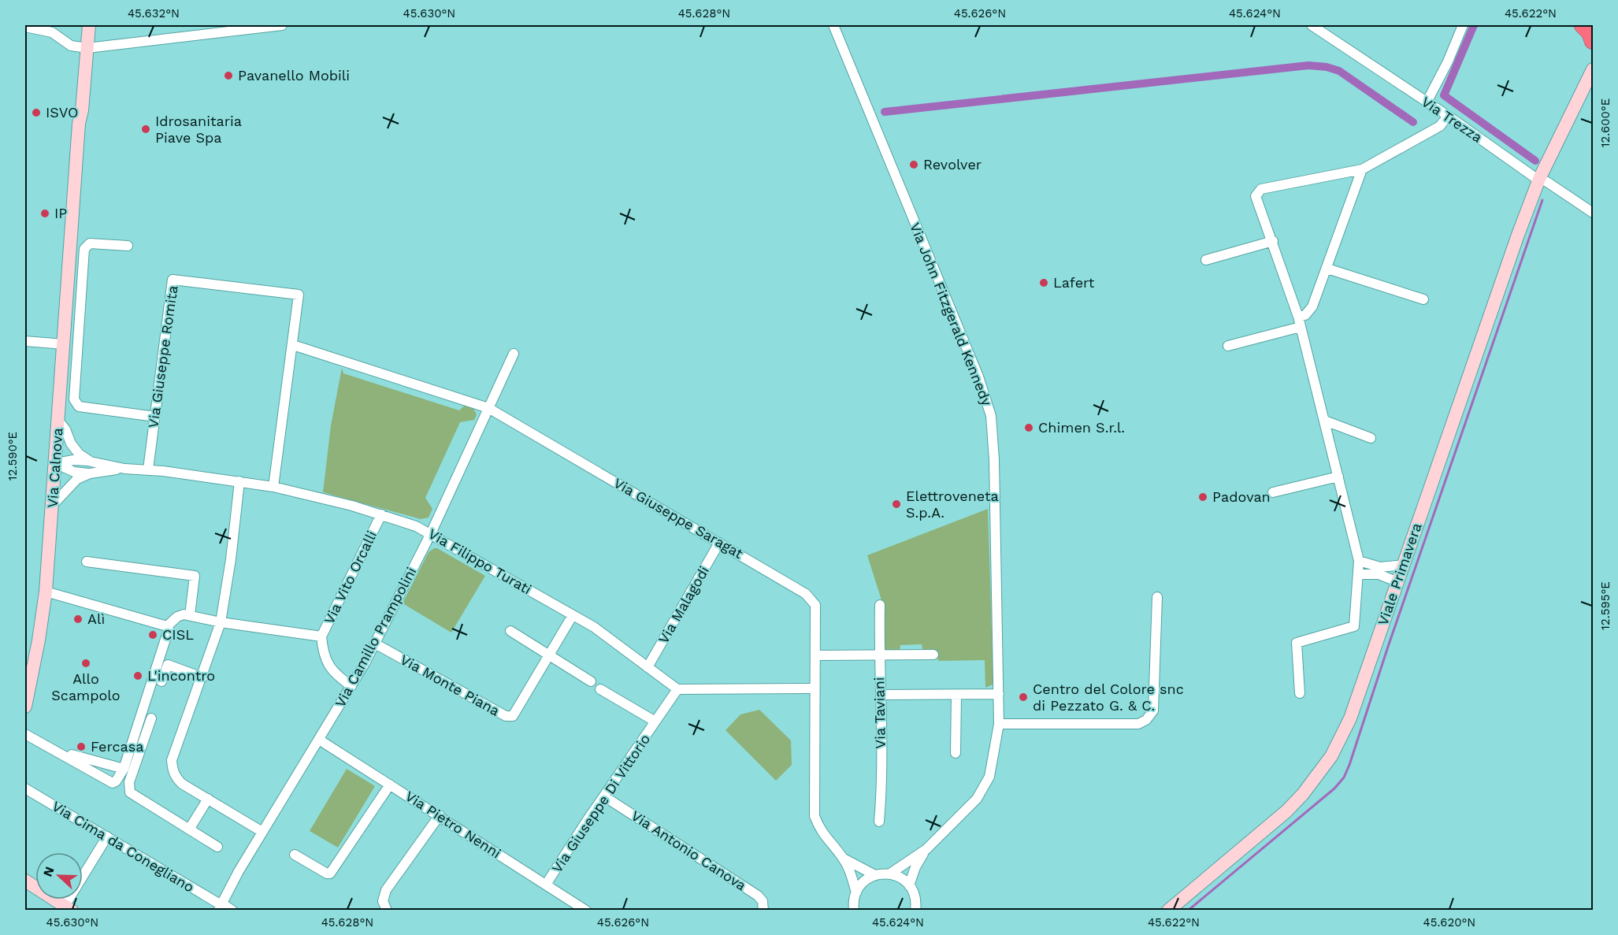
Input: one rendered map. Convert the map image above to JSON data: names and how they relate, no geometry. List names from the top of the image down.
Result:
{
  "streets": {
    "main road": ["Via Calnova", "Viale Primavera"],
    "street": [
      "Via Trezza",
      "Via John Fitzgerald Kennedy",
      "Via Giuseppe Romita",
      "Via Giuseppe Saragat",
      "Via Filippo Turati",
      "Via Vito Orcalli",
      "Via Malagodi",
      "Via Camillo Prampolini",
      "Via Monte Piana",
      "Via Taviani",
      "Via Giuseppe Di Vittorio",
      "Via Pietro Nenni",
      "Via Cima da Conegliano",
      "Via Antonio Canova"
    ]
  },
  "crossings": [
    ["Via Trezza", "Viale Primavera"],
    ["Via John Fitzgerald Kennedy", "Via Giuseppe Saragat"],
    ["Via Giuseppe Romita", "Via Giuseppe Saragat"],
    ["Via Giuseppe Romita", "Via Filippo Turati"],
    ["Via Calnova", "Via Filippo Turati"],
    ["Via Giuseppe Saragat", "Via Malagodi"],
    ["Via Giuseppe Saragat", "Via Camillo Prampolini"],
    ["Via Filippo Turati", "Via Vito Orcalli"],
    ["Via Filippo Turati", "Via Malagodi"],
    ["Via Filippo Turati", "Via Camillo Prampolini"],
    ["Via Filippo Turati", "Via Monte Piana"],
    ["Via Filippo Turati", "Via Giuseppe Di Vittorio"],
    ["Via Vito Orcalli", "Via Camillo Prampolini"],
    ["Via Camillo Prampolini", "Via Monte Piana"],
    ["Via Camillo Prampolini", "Via Pietro Nenni"],
    ["Via Camillo Prampolini", "Via Cima da Conegliano"],
    ["Via Giuseppe Di Vittorio", "Via Pietro Nenni"],
    ["Via Giuseppe Di Vittorio", "Via Antonio Canova"]
  ],
  "places": [
    "Pavanello Mobili",
    "ISVO",
    "Idrosanitaria Piave Spa",
    "Revolver",
    "IP",
    "Lafert",
    "Chimen S.r.l.",
    "Padovan",
    "Elettroveneta S.p.A.",
    "Alì",
    "CISL",
    "Allo Scampolo",
    "L'incontro",
    "Centro del Colore snc di Pezzato G. & C.",
    "Fercasa"
  ],
  "north": "left",
  "coordinates": [
    "45.632°N",
    "45.630°N",
    "45.628°N",
    "45.626°N",
    "45.624°N",
    "45.622°N",
    "12.600°E",
    "12.590°E",
    "12.595°E",
    "45.620°N"
  ]
}
